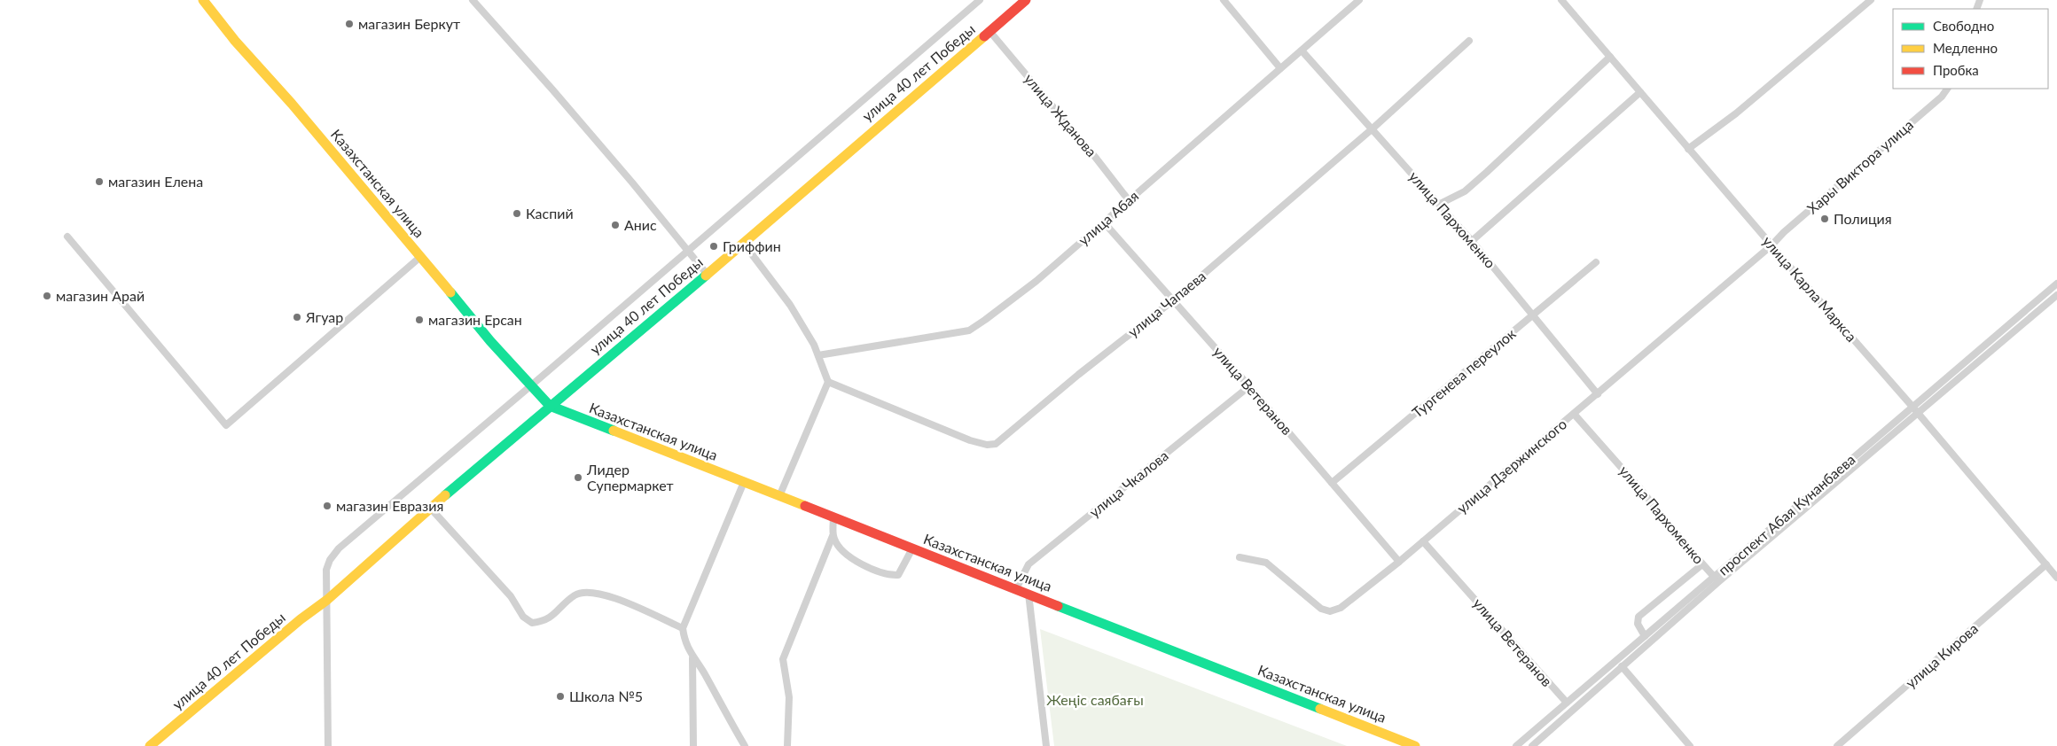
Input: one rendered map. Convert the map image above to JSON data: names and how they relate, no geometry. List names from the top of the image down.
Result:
{
  "streets": {
    "street": [
      "улица 40 лет Победы",
      "улица Жданова",
      "Хары Виктора улица",
      "Казахстанская улица",
      "улица Абая",
      "улица Пархоменко",
      "улица Карла Маркса",
      "улица Чапаева",
      "Тургенева переулок",
      "улица Ветеранов",
      "улица Дзержинского",
      "улица Чкалова",
      "проспект Абая Кунанбаева",
      "улица Кирова"
    ]
  },
  "crossings": [
    ["улица 40 лет Победы", "улица Жданова"],
    ["улица 40 лет Победы", "Казахстанская улица"],
    ["улица Жданова", "улица Абая"],
    ["Хары Виктора улица", "улица Карла Маркса"],
    ["Хары Виктора улица", "улица Дзержинского"],
    ["Казахстанская улица", "улица Чкалова"],
    ["улица Абая", "улица Пархоменко"],
    ["улица Абая", "улица Ветеранов"],
    ["улица Пархоменко", "улица Чапаева"],
    ["улица Пархоменко", "Тургенева переулок"],
    ["улица Пархоменко", "улица Дзержинского"],
    ["улица Пархоменко", "проспект Абая Кунанбаева"],
    ["улица Карла Маркса", "улица Дзержинского"],
    ["улица Карла Маркса", "проспект Абая Кунанбаева"],
    ["улица Карла Маркса", "улица Кирова"],
    ["улица Чапаева", "улица Ветеранов"],
    ["Тургенева переулок", "улица Ветеранов"],
    ["улица Ветеранов", "улица Дзержинского"],
    ["улица Ветеранов", "улица Чкалова"],
    ["улица Ветеранов", "проспект Абая Кунанбаева"]
  ],
  "parks": ["Жеңіс саябағы"],
  "places": [
    "магазин Беркут",
    "магазин Елена",
    "Каспий",
    "Полиция",
    "Анис",
    "Гриффин",
    "магазин Арай",
    "Ягуар",
    "магазин Ерсан",
    "Лидер Супермаркет",
    "магазин Евразия",
    "Школа №5"
  ],
  "legend": ["Свободно", "Медленно", "Пробка"]
}
